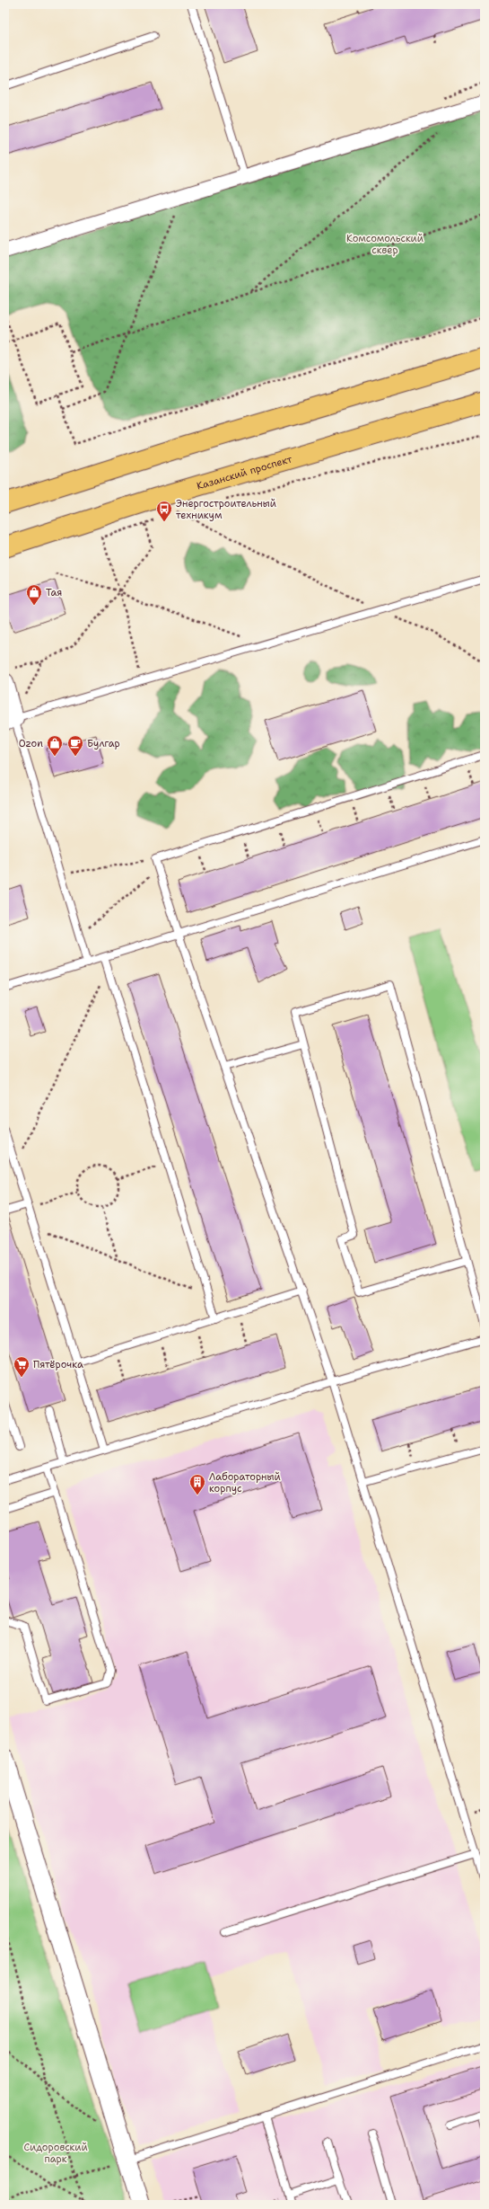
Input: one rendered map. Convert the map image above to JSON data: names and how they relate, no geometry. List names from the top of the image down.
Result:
{
  "streets": {
    "main road": ["Казанский проспект"]
  },
  "parks": ["Комсомольский сквер", "Сидоровский парк"],
  "places": {
    "bus stop": ["Энергостроительный техникум"],
    "shop": ["Тая", "Ozon"],
    "cafe": ["Булгар"],
    "supermarket": ["Пятёрочка"],
    "building": ["Лабораторный корпус"]
  }
}
